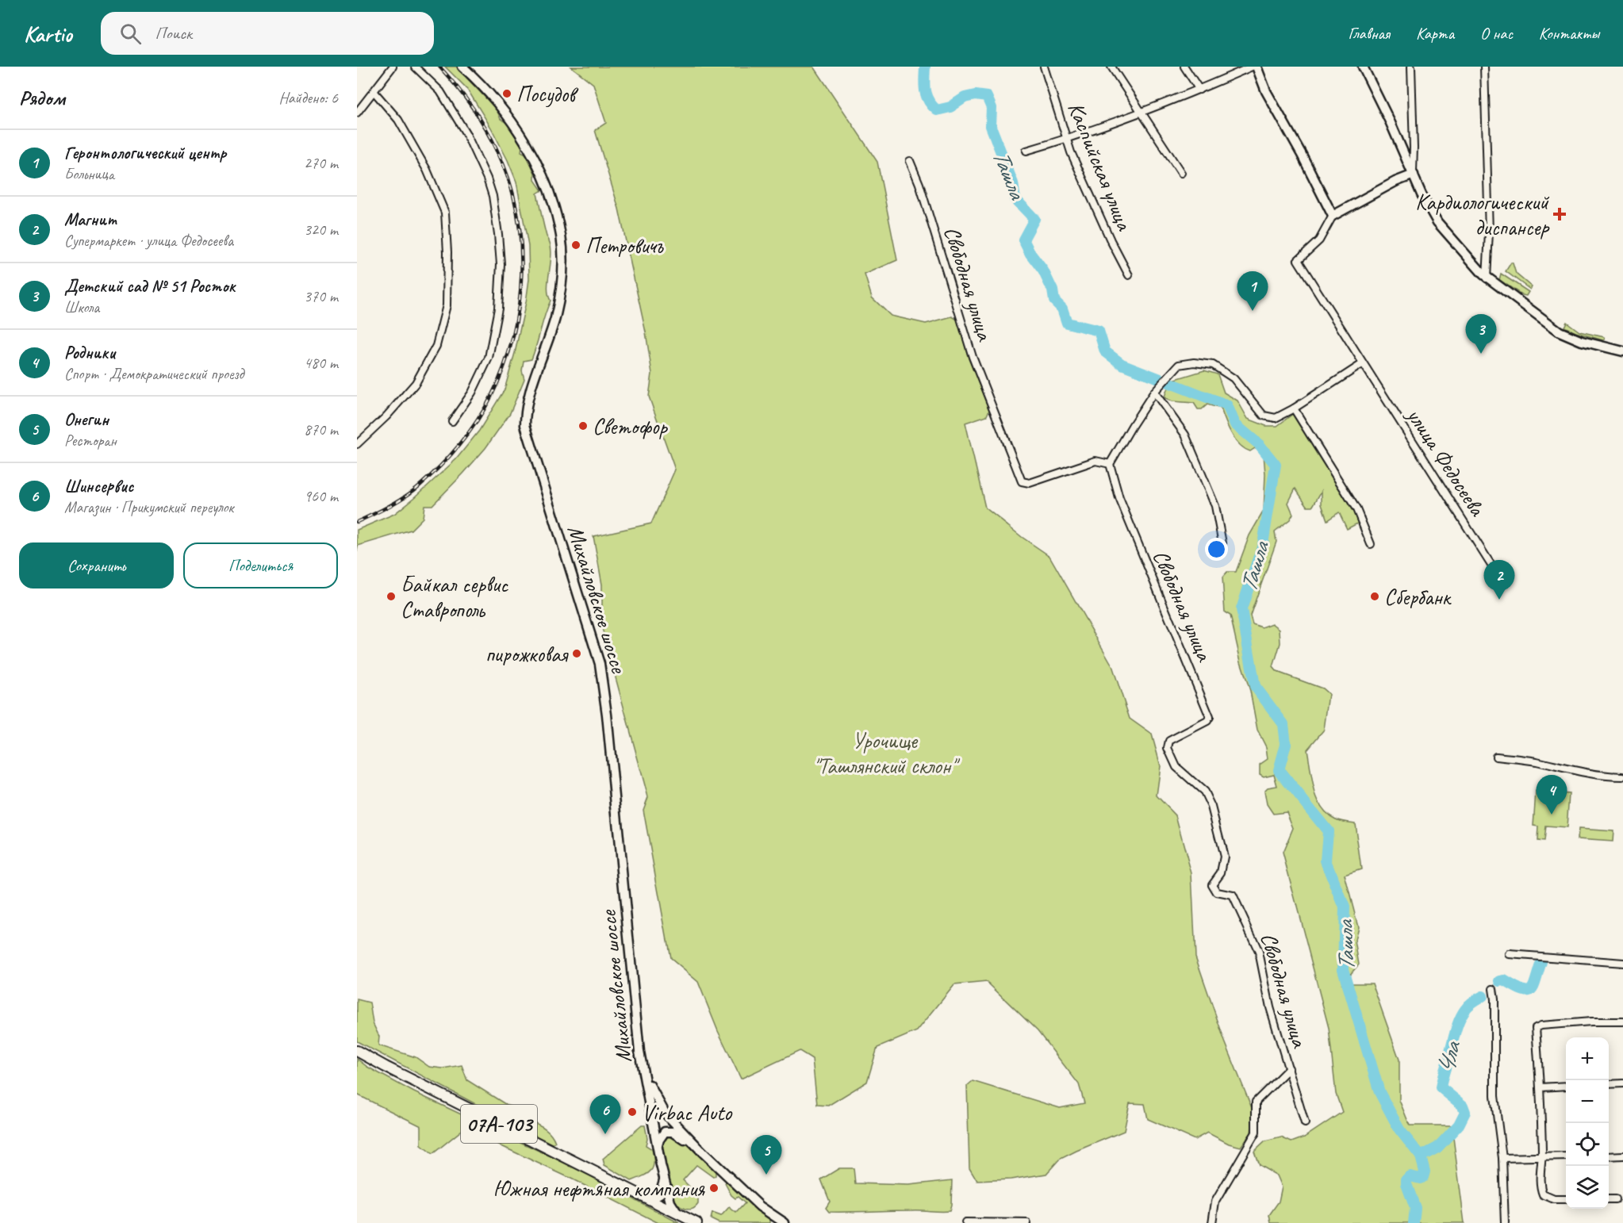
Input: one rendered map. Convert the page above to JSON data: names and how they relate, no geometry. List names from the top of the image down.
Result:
{
  "streets": {
    "main road": ["Михайловское шоссе", "07А-103"],
    "street": ["Каспийская улица", "Свободная улица", "улица Федосеева"]
  },
  "crossings": [
    ["Михайловское шоссе", "07А-103"]
  ],
  "water": ["Ташла", "Чла"],
  "parks": ["Урочище \"Ташлянский склон\""],
  "places": {
    "other": [
      "Посудов",
      "Петровичъ",
      "Светофор",
      "Байкал сервис Ставрополь",
      "Сбербанк",
      "пирожковая",
      "Virbac Auto",
      "Южная нефтяная компания"
    ],
    "health": ["Кардиологический диспансер"]
  },
  "page": {
    "header": "Kartio",
    "search": "Поиск",
    "nav": [
      "Главная",
      "Карта",
      "О нас",
      "Контакты"
    ],
    "heading": ["Рядом", "Найдено: 6"],
    "list": [
      {
        "mark": "1",
        "name": "Геронтологический центр",
        "note": "Больница",
        "value": "270 m"
      },
      {
        "mark": "2",
        "name": "Магнит",
        "note": "Супермаркет · улица Федосеева",
        "value": "320 m"
      },
      {
        "mark": "3",
        "name": "Детский сад № 51 Росток",
        "note": "Школа",
        "value": "370 m"
      },
      {
        "mark": "4",
        "name": "Родники",
        "note": "Спорт · Демократический проезд",
        "value": "480 m"
      },
      {
        "mark": "5",
        "name": "Онегин",
        "note": "Ресторан",
        "value": "870 m"
      },
      {
        "mark": "6",
        "name": "Шинсервис",
        "note": "Магазин · Прикумский переулок",
        "value": "960 m"
      }
    ],
    "pins": [
      "1",
      "3",
      "2",
      "4",
      "6",
      "5"
    ],
    "buttons": ["Сохранить", "Поделиться"],
    "map_buttons": ["+", "−"]
  }
}
